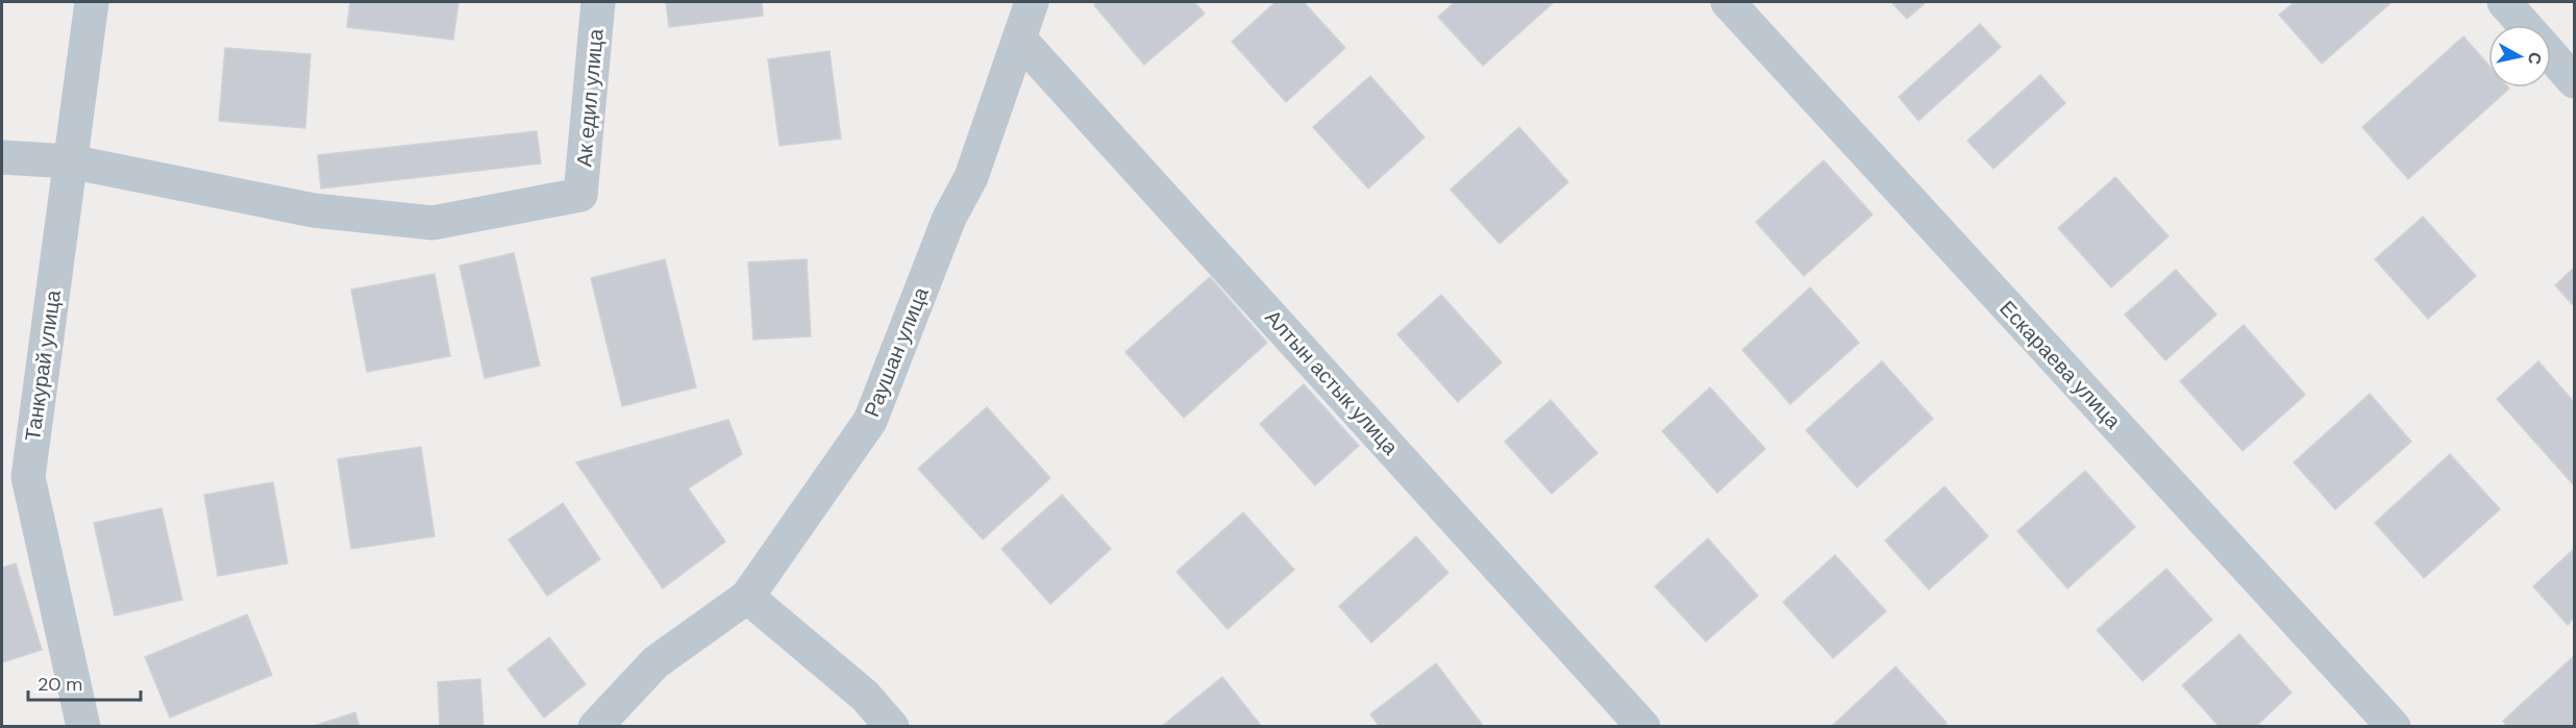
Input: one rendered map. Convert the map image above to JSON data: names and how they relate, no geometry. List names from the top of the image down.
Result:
{
  "streets": {
    "street": [
      "Ак едил улица",
      "Раушан улица",
      "Ескараева улица",
      "Танкурай улица",
      "Алтын астык улица"
    ]
  },
  "crossings": [
    ["Ак едил улица", "Танкурай улица"],
    ["Раушан улица", "Алтын астык улица"]
  ],
  "scale_bar": "20 m",
  "north": "right"
}
